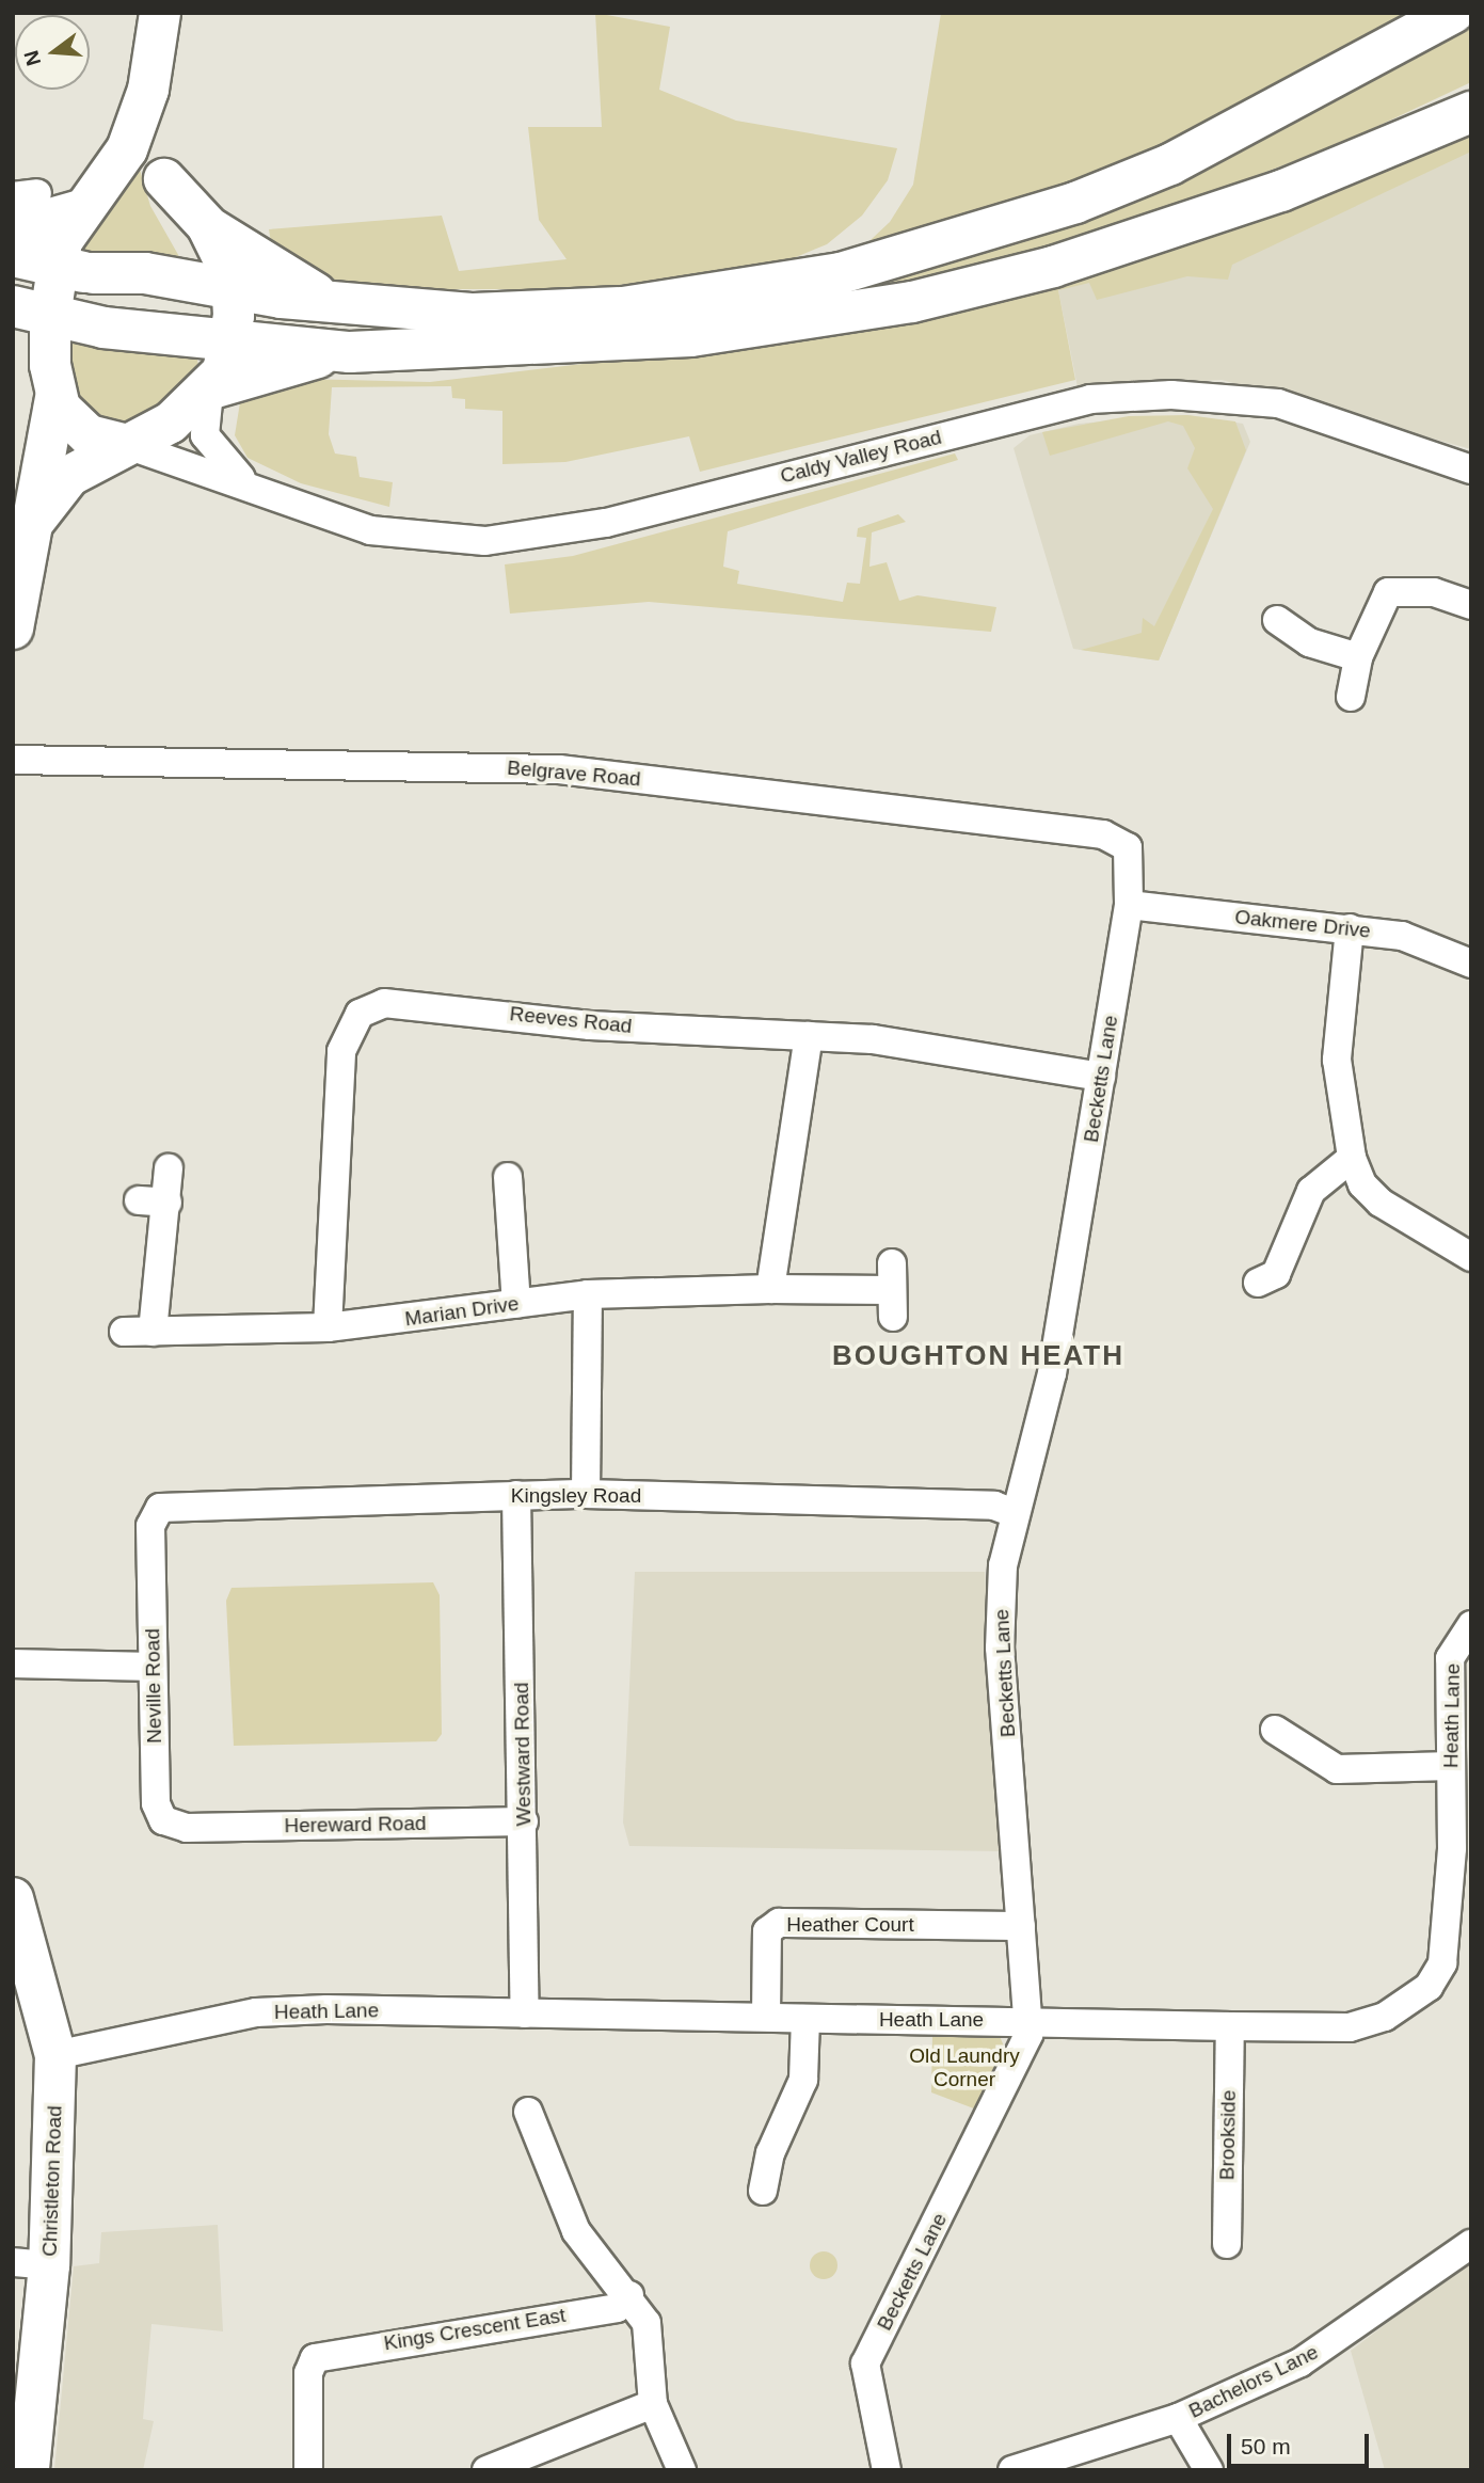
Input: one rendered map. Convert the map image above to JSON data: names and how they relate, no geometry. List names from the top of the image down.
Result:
{
  "streets": {
    "highway": ["Christleton Road"],
    "street": [
      "Caldy Valley Road",
      "Belgrave Road",
      "Oakmere Drive",
      "Reeves Road",
      "Becketts Lane",
      "Marian Drive",
      "Kingsley Road",
      "Neville Road",
      "Heath Lane",
      "Westward Road",
      "Hereward Road",
      "Heather Court",
      "Brookside",
      "Kings Crescent East",
      "Bachelors Lane"
    ]
  },
  "crossings": [
    ["Belgrave Road", "Becketts Lane"],
    ["Oakmere Drive", "Becketts Lane"],
    ["Reeves Road", "Becketts Lane"],
    ["Reeves Road", "Marian Drive"],
    ["Becketts Lane", "Kingsley Road"],
    ["Becketts Lane", "Heath Lane"],
    ["Becketts Lane", "Heather Court"],
    ["Kingsley Road", "Neville Road"],
    ["Kingsley Road", "Westward Road"],
    ["Neville Road", "Hereward Road"],
    ["Heath Lane", "Westward Road"],
    ["Heath Lane", "Heather Court"],
    ["Heath Lane", "Brookside"],
    ["Heath Lane", "Christleton Road"],
    ["Westward Road", "Hereward Road"]
  ],
  "districts": ["BOUGHTON HEATH"],
  "parks": ["Old Laundry Corner"],
  "scale_bar": "50 m",
  "north": "left"
}
